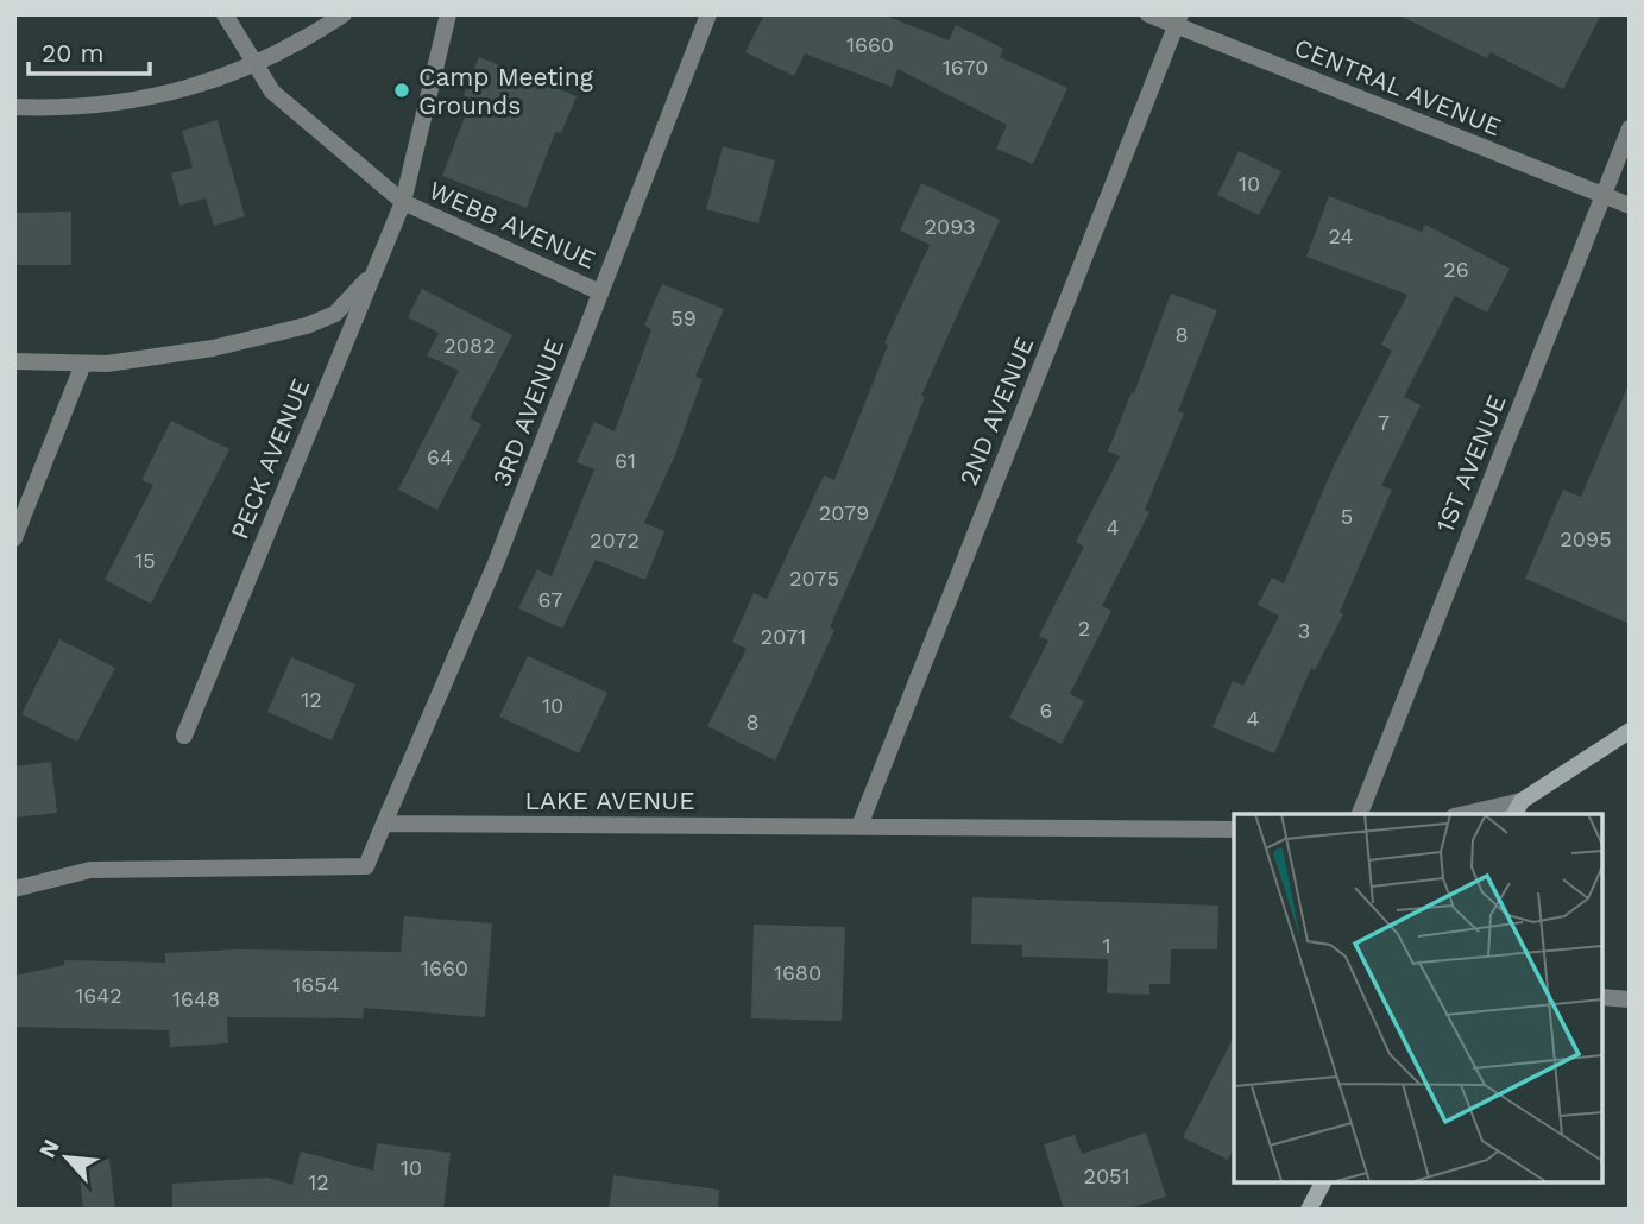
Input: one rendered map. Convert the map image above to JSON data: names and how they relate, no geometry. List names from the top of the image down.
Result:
{
  "streets": {
    "street": [
      "CENTRAL AVENUE",
      "WEBB AVENUE",
      "2ND AVENUE",
      "3RD AVENUE",
      "PECK AVENUE",
      "1ST AVENUE",
      "LAKE AVENUE"
    ]
  },
  "crossings": [
    ["CENTRAL AVENUE", "2ND AVENUE"],
    ["CENTRAL AVENUE", "1ST AVENUE"],
    ["WEBB AVENUE", "3RD AVENUE"],
    ["WEBB AVENUE", "PECK AVENUE"],
    ["2ND AVENUE", "LAKE AVENUE"],
    ["3RD AVENUE", "LAKE AVENUE"]
  ],
  "places": ["Camp Meeting Grounds"],
  "house_numbers": [
    "1660",
    "1670",
    "10",
    "2093",
    "24",
    "26",
    "59",
    "8",
    "2082",
    "7",
    "64",
    "61",
    "2079",
    "5",
    "4",
    "2095",
    "2072",
    "15",
    "2075",
    "67",
    "2",
    "3",
    "2071",
    "12",
    "10",
    "6",
    "4",
    "8",
    "1",
    "1660",
    "1680",
    "1654",
    "1642",
    "1648",
    "10",
    "2051",
    "12"
  ],
  "scale_bar": "20 m",
  "north": "top left"
}
